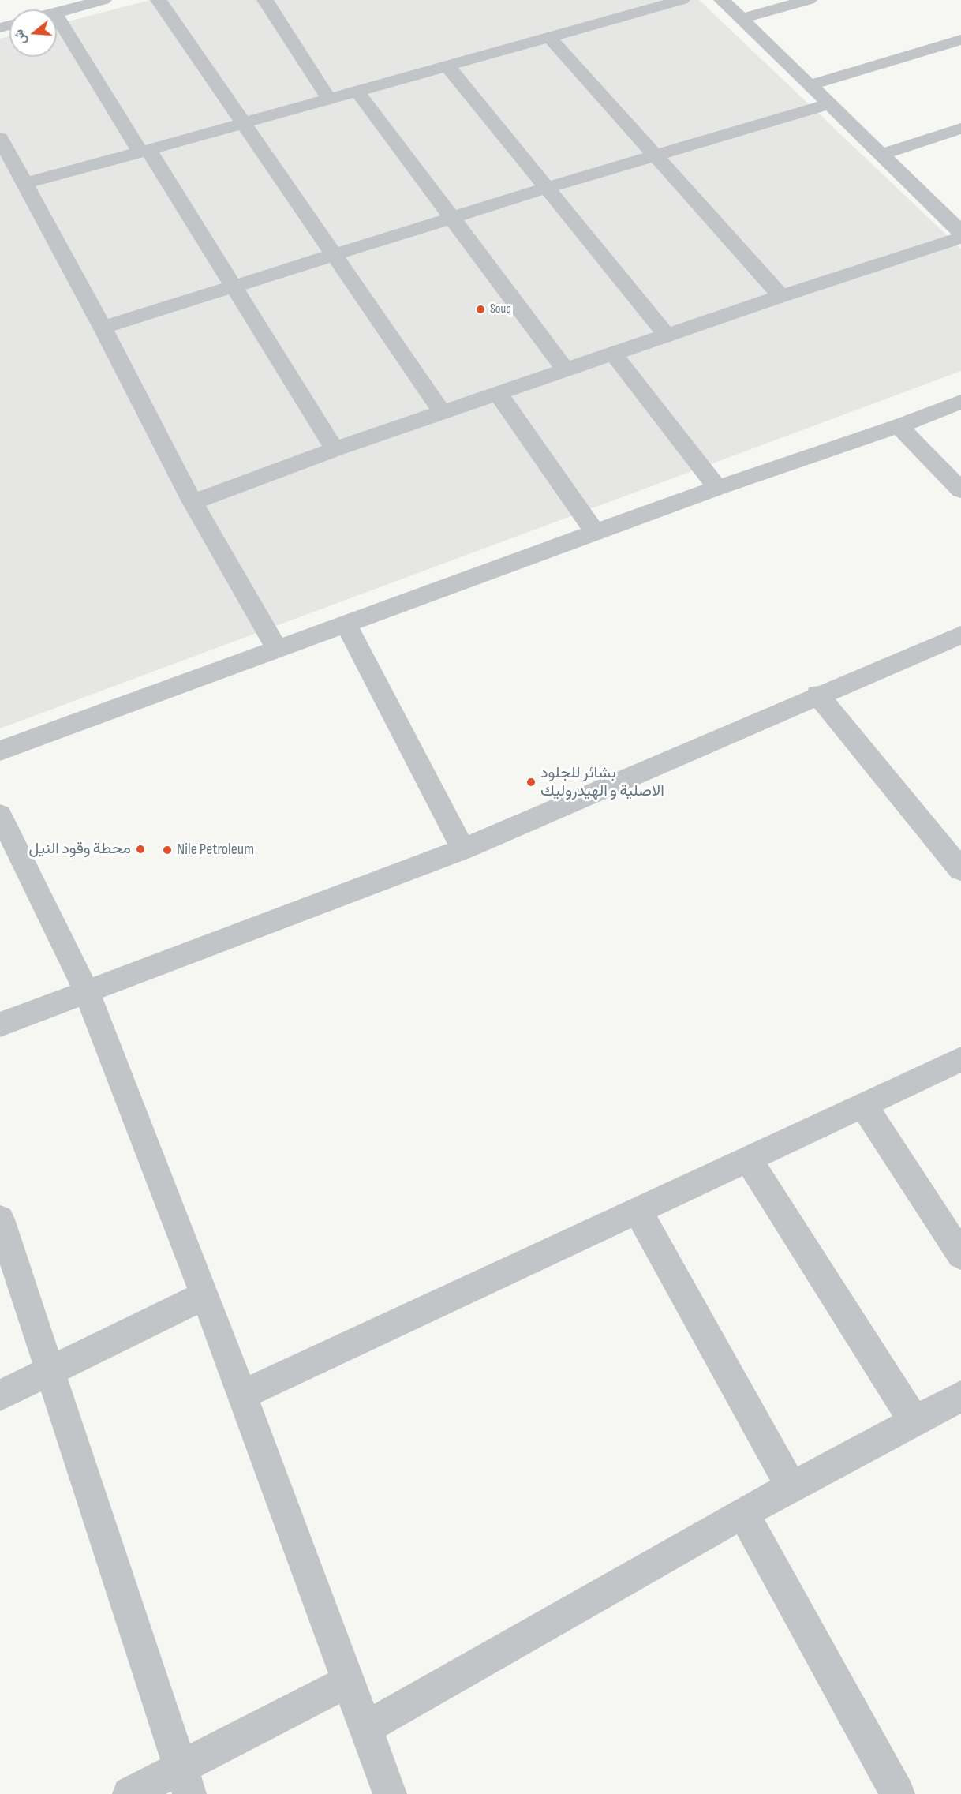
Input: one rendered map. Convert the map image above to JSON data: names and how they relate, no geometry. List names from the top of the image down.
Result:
{
  "places": [
    "Souq",
    "بشائر للجلود الاصلية و الهيدروليك",
    "محطة وقود النيل",
    "Nile Petroleum"
  ],
  "north": "left"
}
